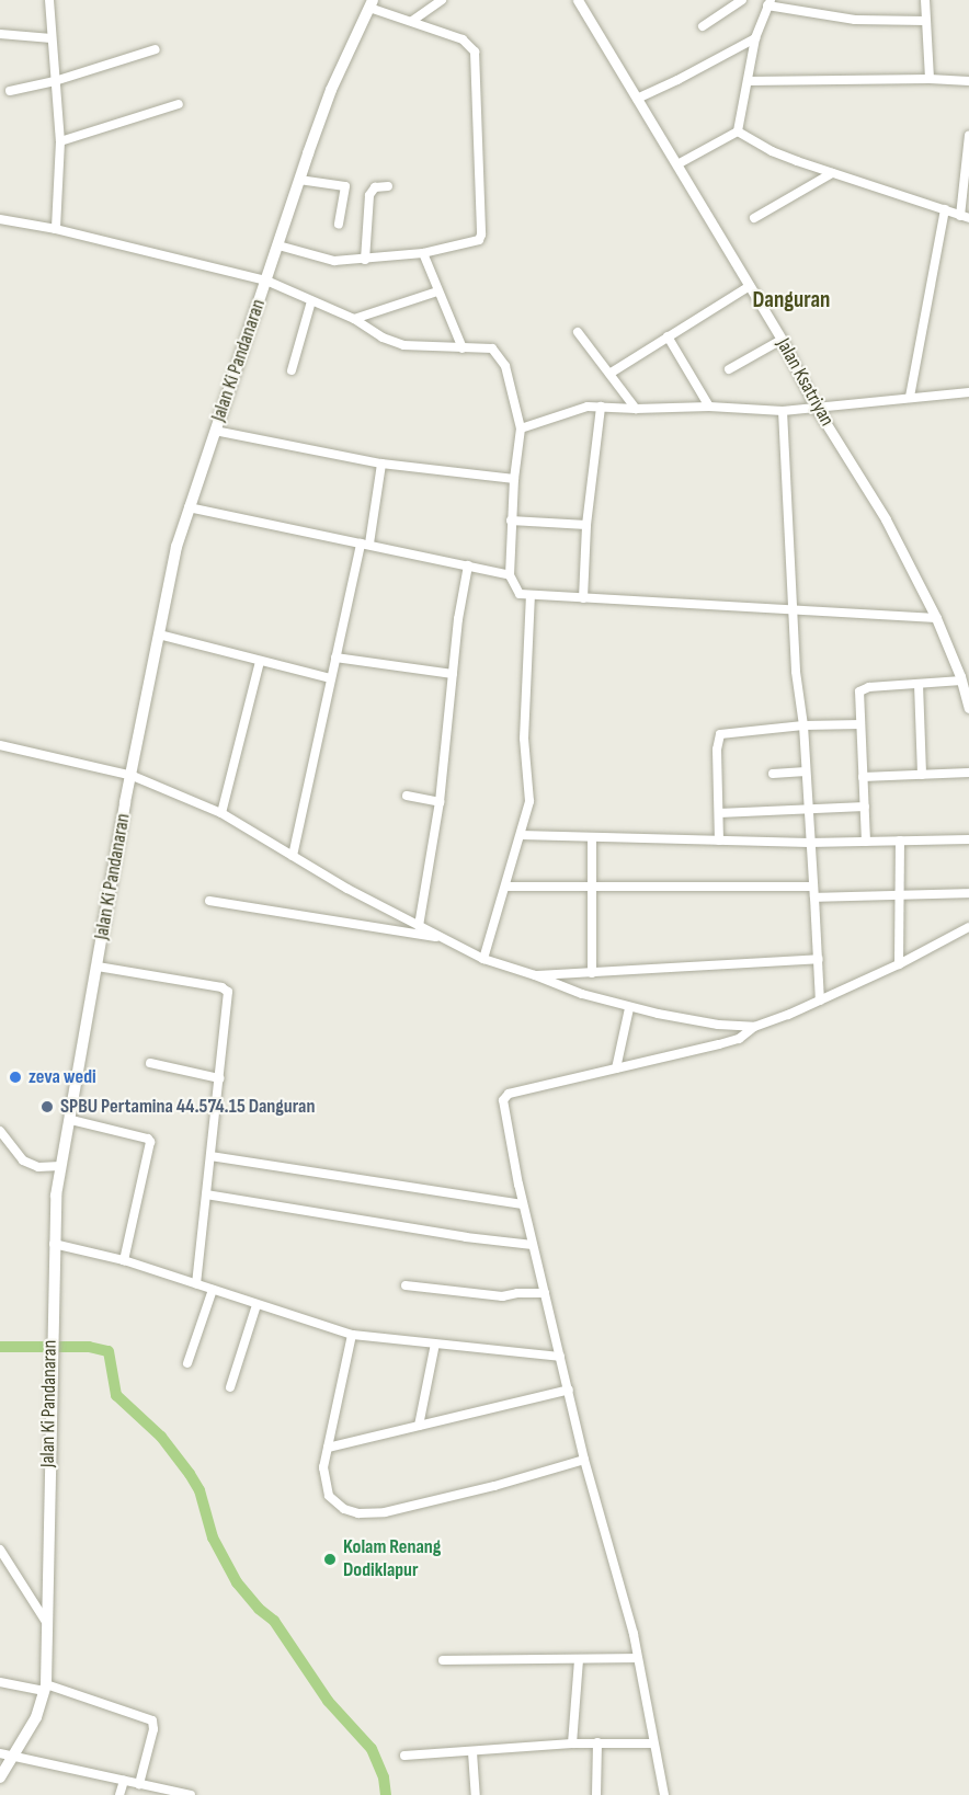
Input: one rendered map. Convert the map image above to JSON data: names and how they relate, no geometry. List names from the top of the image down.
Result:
{
  "streets": {
    "main road": ["Jalan Ki Pandanaran"],
    "street": ["Jalan Ksatriyan"]
  },
  "districts": ["Danguran"],
  "places": ["zeva wedi", "SPBU Pertamina 44.574.15 Danguran", "Kolam Renang Dodiklapur"]
}
